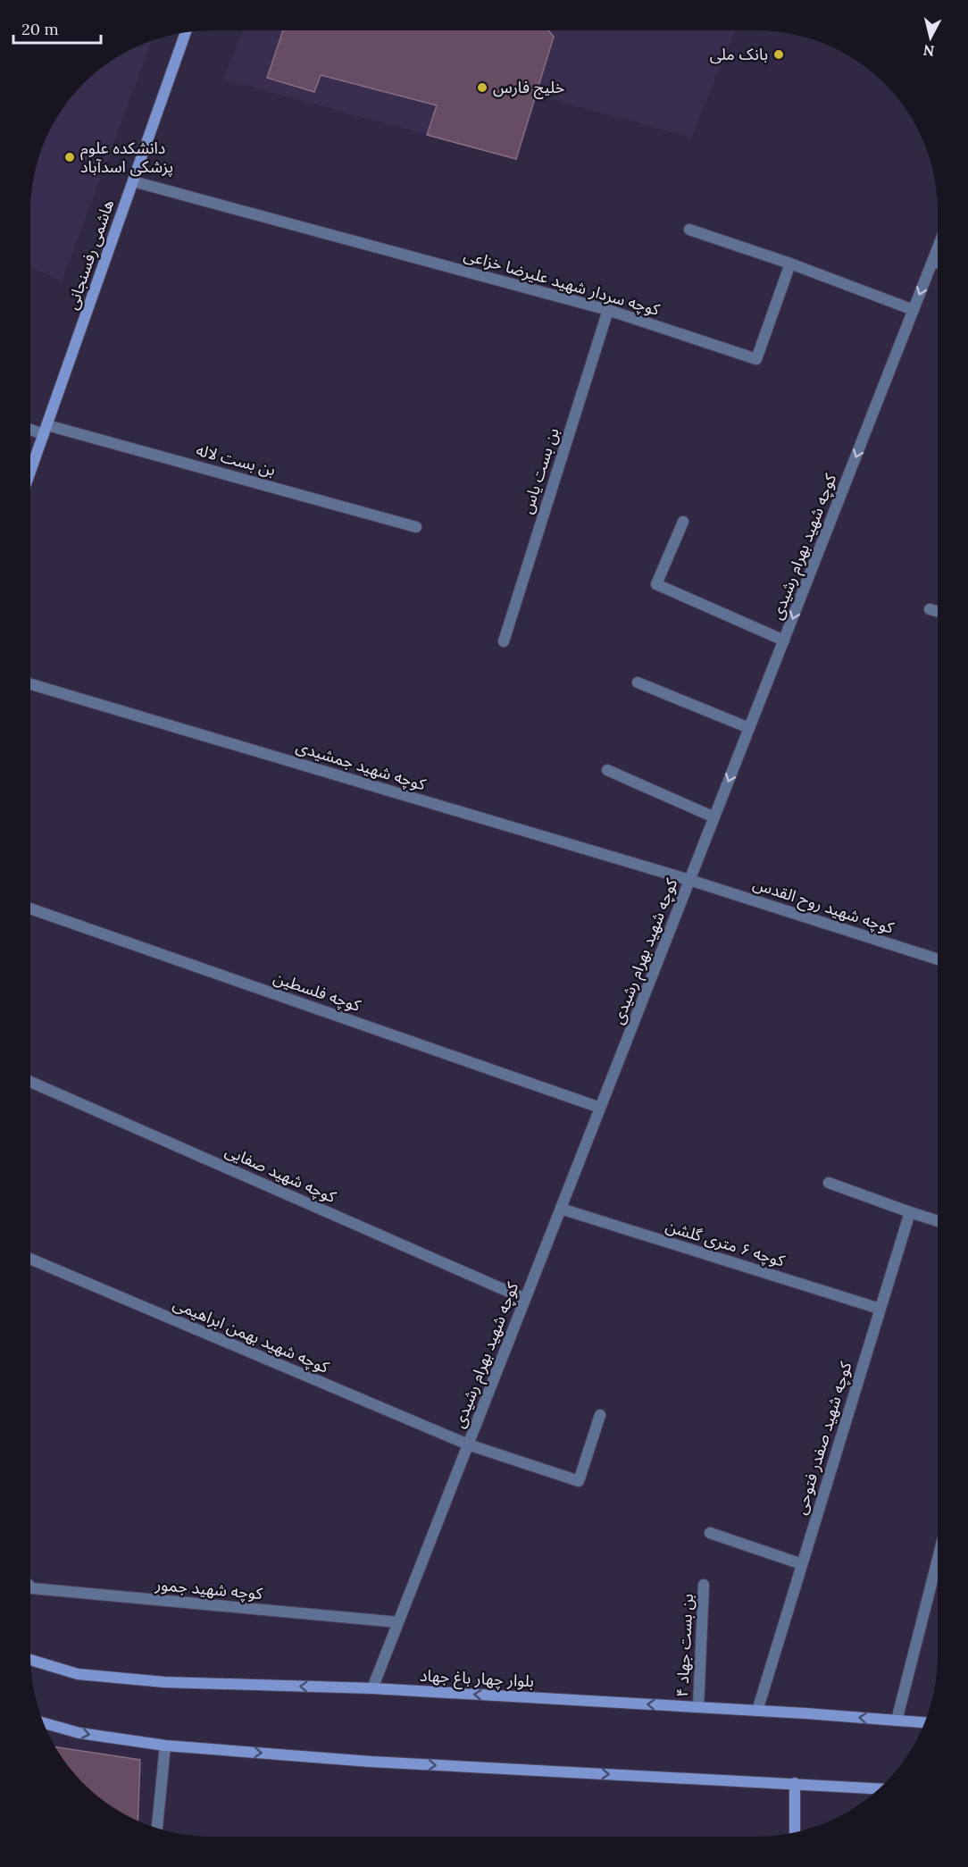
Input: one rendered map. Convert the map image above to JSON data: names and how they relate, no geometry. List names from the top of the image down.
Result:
{
  "streets": {
    "street": [
      "هاشمی رفسنجانی",
      "کوچه سردار شهید علیرضا خزاعی",
      "بن بست لاله",
      "بن بست یاس",
      "کوچه شهید بهرام رشیدی",
      "کوچه شهید جمشیدی",
      "کوچه شهید روح القدس",
      "کوچه فلسطین",
      "کوچه شهید صفایی",
      "کوچه ۶ متری گلشن",
      "کوچه شهید بهمن ابراهیمی",
      "کوچه شهید صفدر فتوحی",
      "کوچه شهید جمور",
      "بن بست جهاد ۴",
      "بلوار چهار باغ جهاد"
    ]
  },
  "crossings": [
    ["هاشمی رفسنجانی", "کوچه سردار شهید علیرضا خزاعی"],
    ["هاشمی رفسنجانی", "بن بست لاله"],
    ["کوچه سردار شهید علیرضا خزاعی", "بن بست یاس"],
    ["کوچه شهید بهرام رشیدی", "کوچه شهید جمشیدی"],
    ["کوچه شهید بهرام رشیدی", "کوچه شهید روح القدس"],
    ["کوچه شهید بهرام رشیدی", "کوچه فلسطین"],
    ["کوچه شهید بهرام رشیدی", "کوچه شهید صفایی"],
    ["کوچه شهید بهرام رشیدی", "کوچه ۶ متری گلشن"],
    ["کوچه شهید بهرام رشیدی", "کوچه شهید بهمن ابراهیمی"],
    ["کوچه شهید بهرام رشیدی", "کوچه شهید جمور"],
    ["کوچه شهید بهرام رشیدی", "بلوار چهار باغ جهاد"],
    ["کوچه شهید جمشیدی", "کوچه شهید روح القدس"],
    ["کوچه ۶ متری گلشن", "کوچه شهید صفدر فتوحی"],
    ["کوچه شهید صفدر فتوحی", "بلوار چهار باغ جهاد"],
    ["بن بست جهاد ۴", "بلوار چهار باغ جهاد"]
  ],
  "places": ["بانک ملی", "خلیج فارس", "دانشکده علوم پزشکی اسدآباد"],
  "scale_bar": "20 m",
  "north": "bottom"
}
